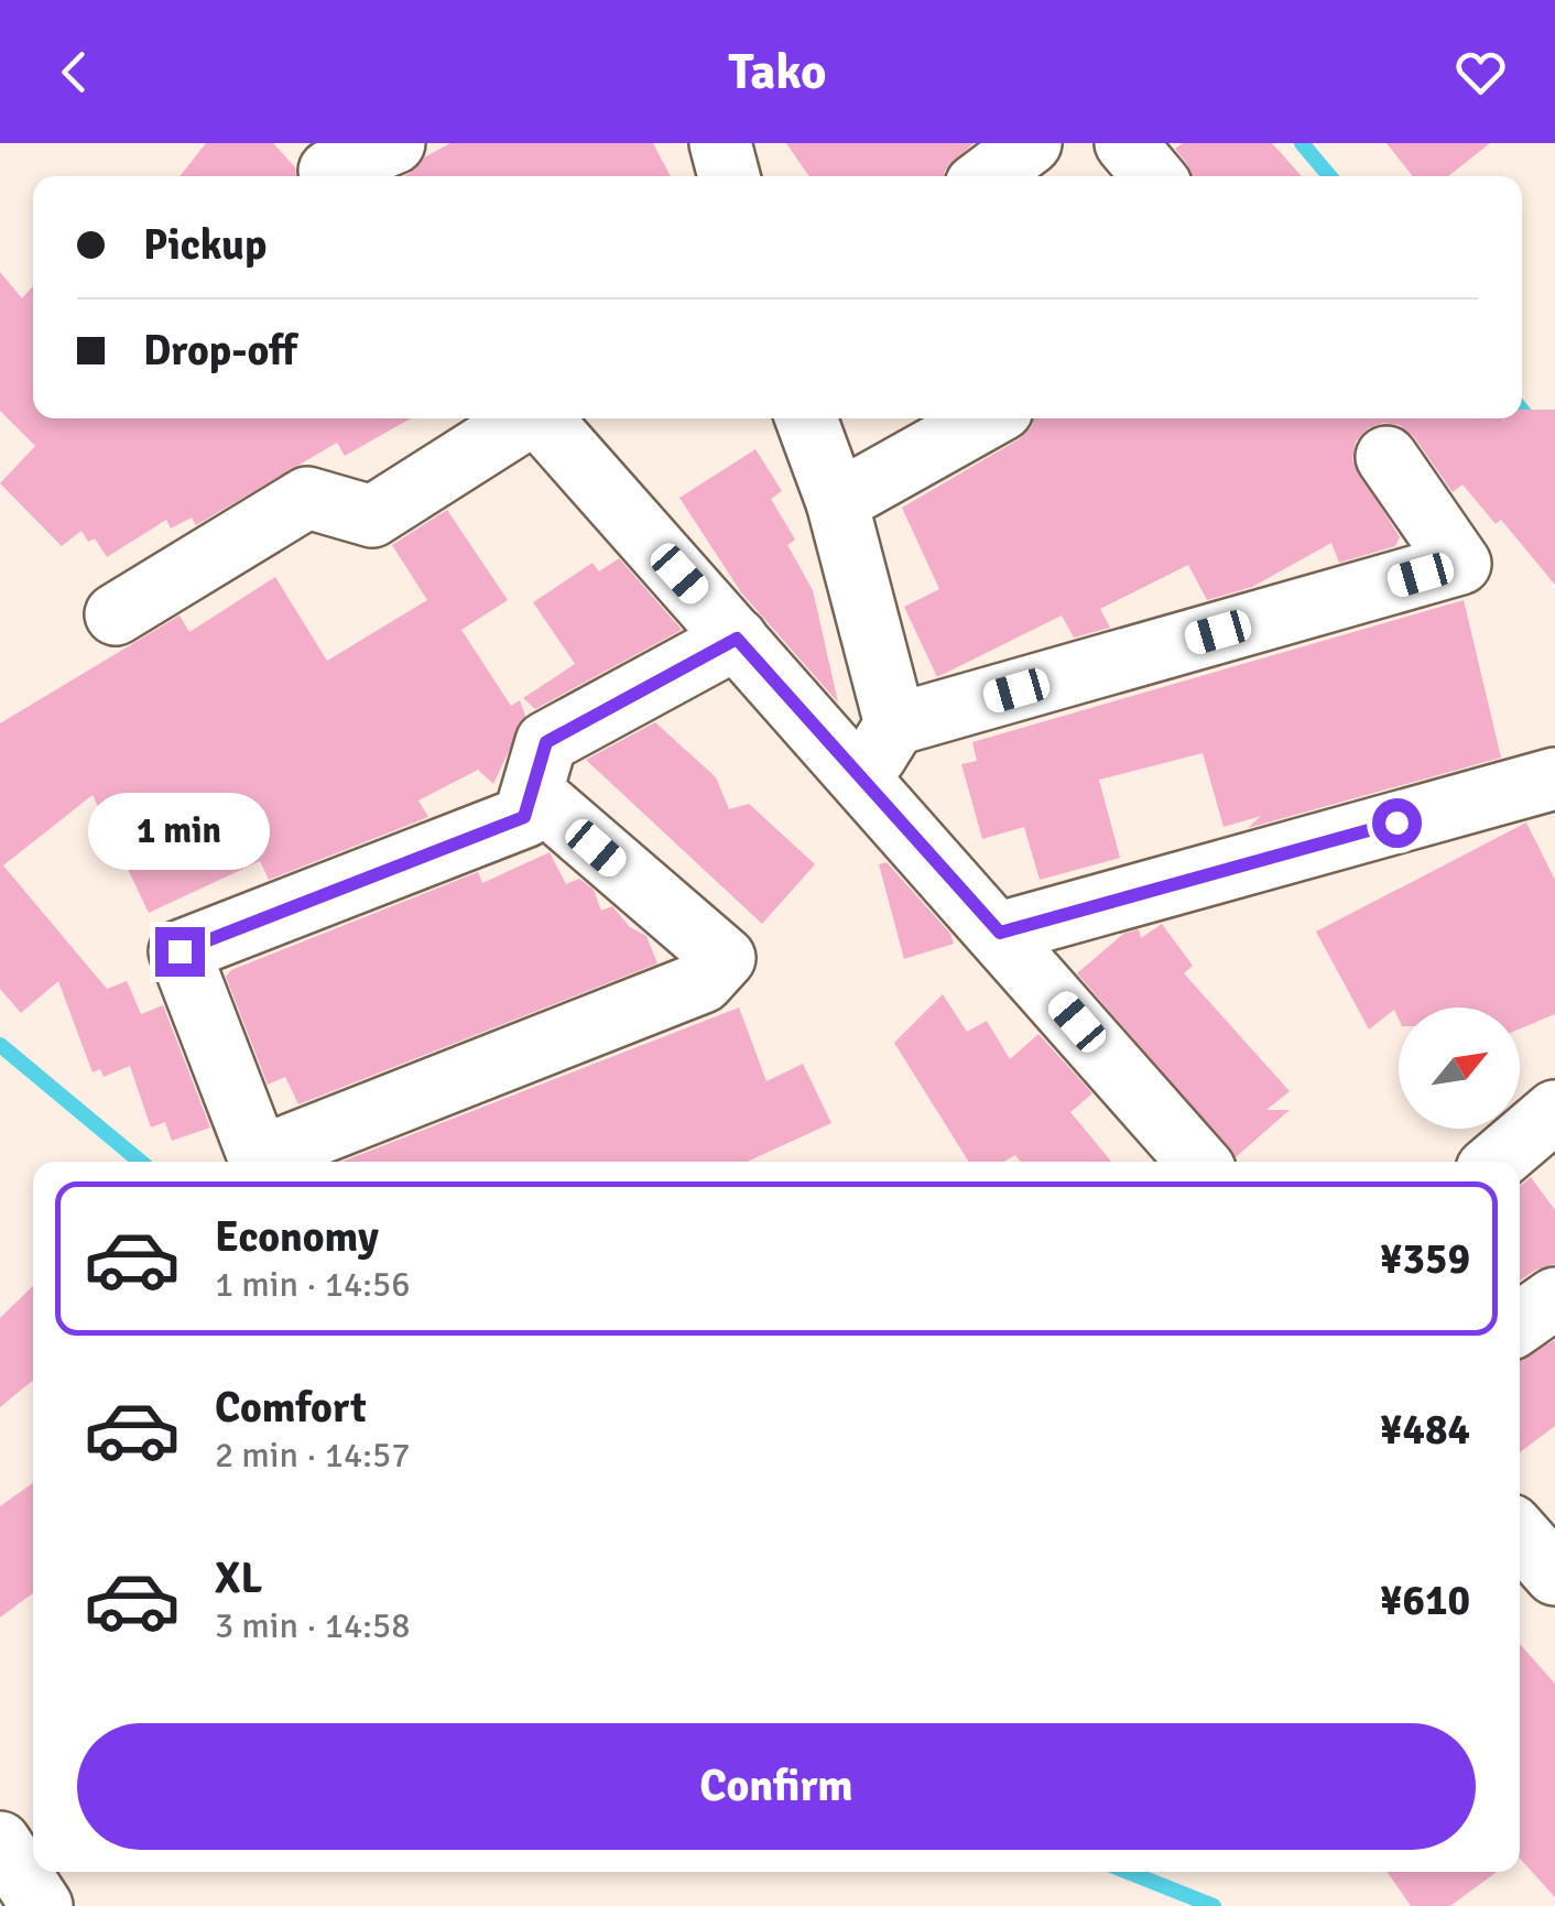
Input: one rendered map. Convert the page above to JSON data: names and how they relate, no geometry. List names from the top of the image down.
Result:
{
  "north": "top right",
  "page": {
    "header": "Tako",
    "banner": ["Pickup", "Drop-off"],
    "bubble": "1 min",
    "list": [
      {
        "name": "Economy",
        "note": "1 min · 14:56",
        "value": "¥359"
      },
      {
        "name": "Comfort",
        "note": "2 min · 14:57",
        "value": "¥484"
      },
      {
        "name": "XL",
        "note": "3 min · 14:58",
        "value": "¥610"
      }
    ],
    "buttons": "Confirm"
  }
}
